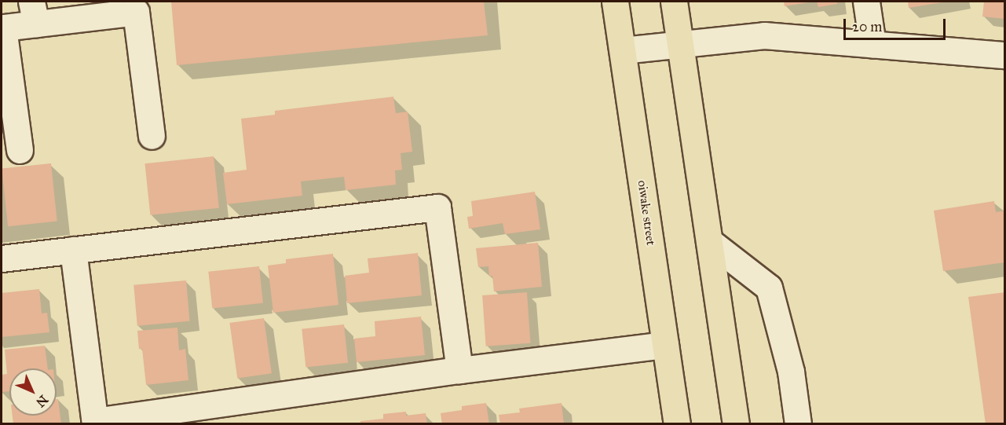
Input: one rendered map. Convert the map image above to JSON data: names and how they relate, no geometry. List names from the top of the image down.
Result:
{
  "streets": {
    "main road": ["oiwake street"]
  },
  "scale_bar": "20 m",
  "north": "bottom right"
}
